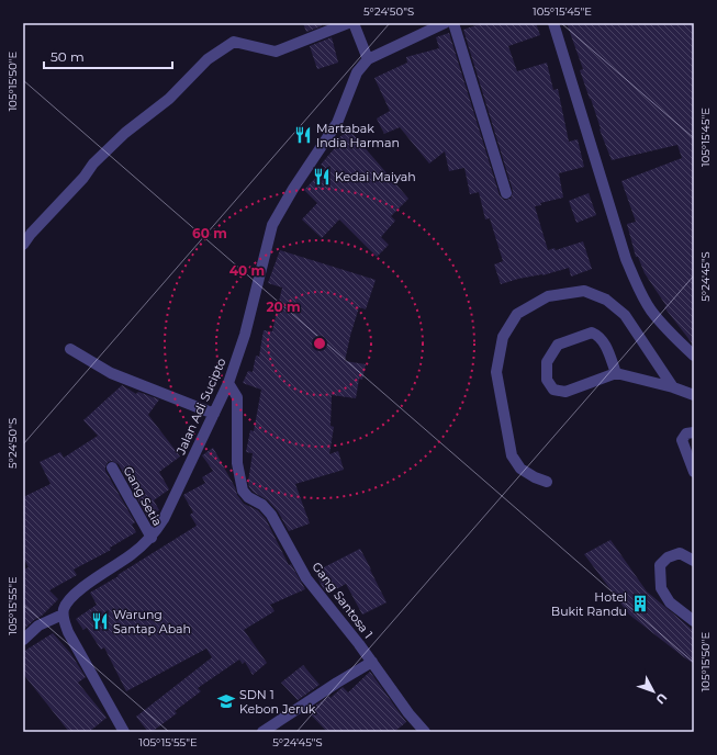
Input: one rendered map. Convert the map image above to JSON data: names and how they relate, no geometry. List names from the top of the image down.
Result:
{
  "streets": {
    "street": ["Jalan Adi Sucipto", "Gang Setia", "Gang Santosa 1"]
  },
  "crossings": [
    ["Jalan Adi Sucipto", "Gang Setia"],
    ["Jalan Adi Sucipto", "Gang Santosa 1"]
  ],
  "places": {
    "restaurant": ["Martabak India Harman", "Kedai Maiyah", "Warung Santap Abah"],
    "building": ["Hotel Bukit Randu"],
    "school or university": ["SDN 1 Kebon Jeruk"]
  },
  "scale_bar": "50 m",
  "north": "bottom right",
  "coordinates": [
    "5°24'50\"S",
    "105°15'45\"E",
    "105°15'50\"E",
    "5°24'45\"S",
    "105°15'55\"E"
  ],
  "rings": ["60 m", "40 m", "20 m"]
}
